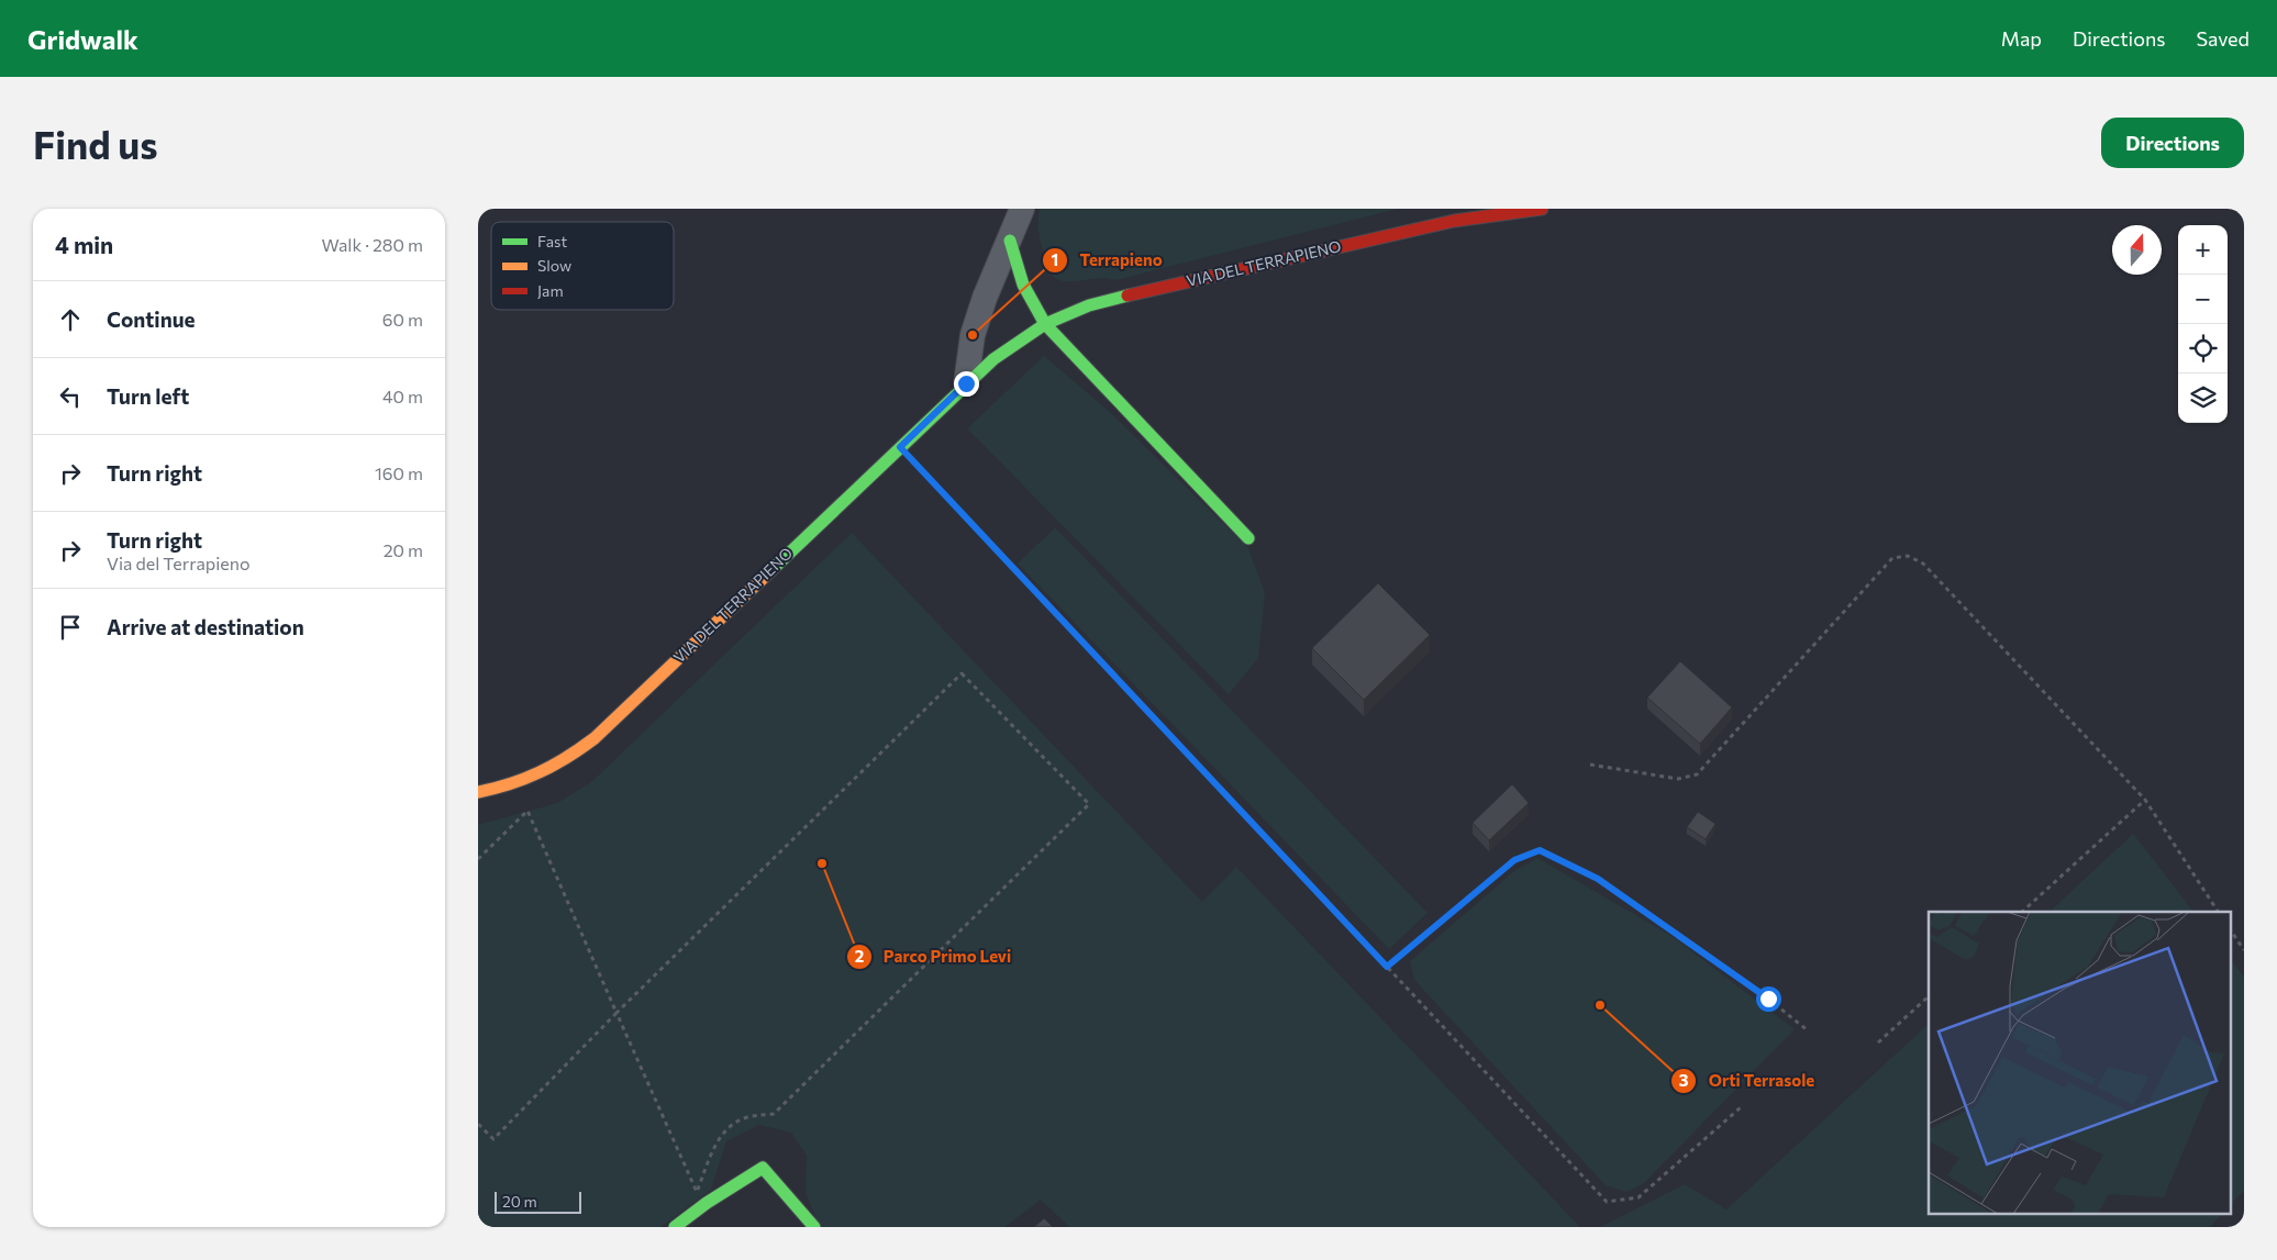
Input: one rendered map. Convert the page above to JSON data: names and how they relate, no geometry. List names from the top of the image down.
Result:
{
  "streets": {
    "street": ["VIA DEL TERRAPIENO"]
  },
  "places": ["Terrapieno", "Parco Primo Levi", "Orti Terrasole"],
  "legend": ["Fast", "Slow", "Jam"],
  "scale_bar": "20 m",
  "north": "top",
  "page": {
    "header": "Gridwalk",
    "nav": ["Map", "Directions", "Saved"],
    "buttons": "Directions",
    "title": "Find us",
    "heading": ["4 min", "Walk · 280 m"],
    "map_buttons": ["+", "−"],
    "list": [
      ["Continue", "60 m"],
      ["Turn left", "40 m"],
      ["Turn right", "160 m"],
      ["Turn right", "Via del Terrapieno", "20 m"],
      "Arrive at destination"
    ],
    "scale": "20 m"
  }
}
